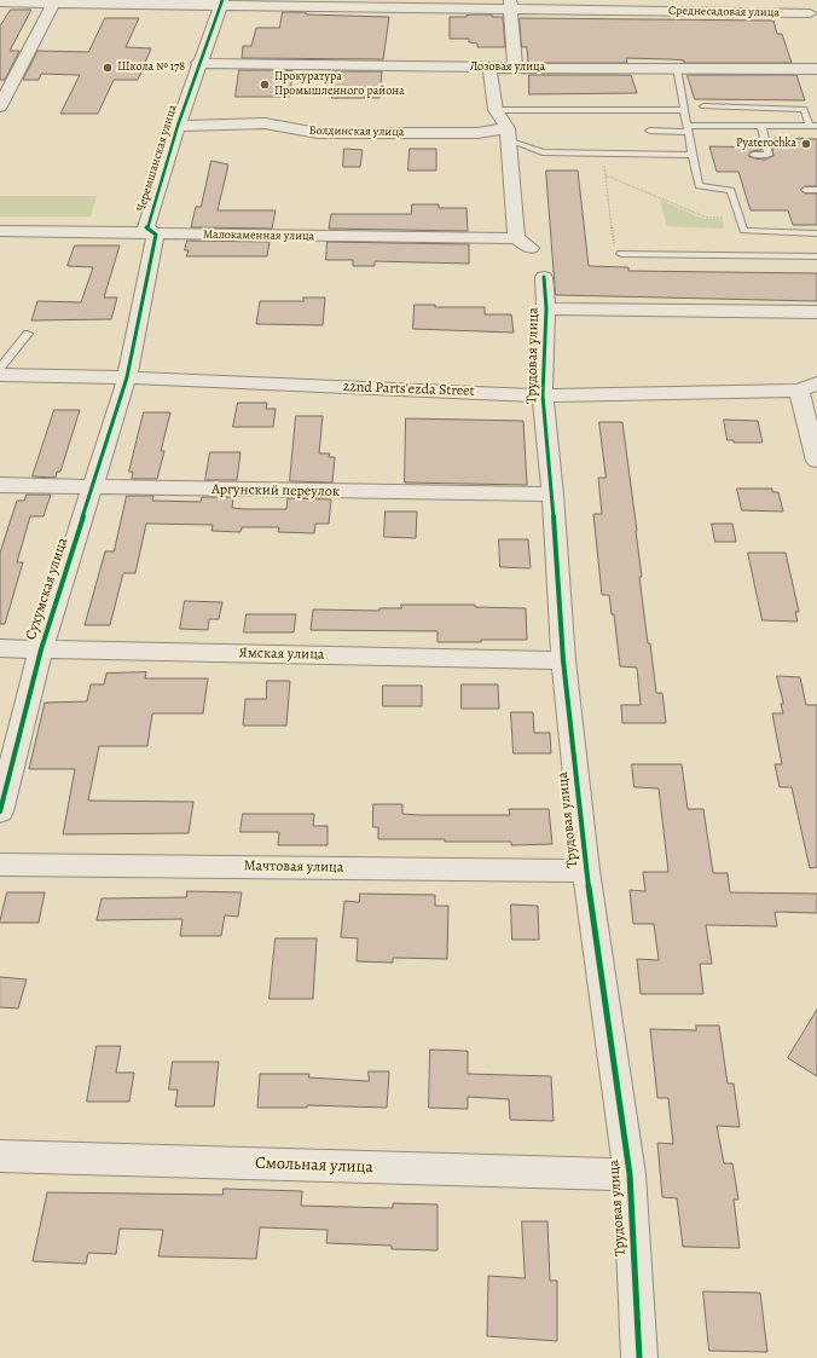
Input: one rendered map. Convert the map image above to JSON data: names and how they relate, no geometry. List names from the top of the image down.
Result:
{
  "streets": {
    "street": [
      "Среднесадовая улица",
      "Лозовая улица",
      "Болдинская улица",
      "Черемшанская улица",
      "Малокаменная улица",
      "Трудовая улица",
      "22nd Parts'ezda Street",
      "Аргунский переулок",
      "Сухумская улица",
      "Ямская улица",
      "Мачтовая улица",
      "Смольная улица"
    ]
  },
  "crossings": [
    ["Среднесадовая улица", "Черемшанская улица"],
    ["Лозовая улица", "Черемшанская улица"],
    ["Болдинская улица", "Черемшанская улица"],
    ["Болдинская улица", "Малокаменная улица"],
    ["Черемшанская улица", "Малокаменная улица"],
    ["Черемшанская улица", "22nd Parts'ezda Street"],
    ["Черемшанская улица", "Сухумская улица"],
    ["Трудовая улица", "22nd Parts'ezda Street"],
    ["Трудовая улица", "Аргунский переулок"],
    ["Трудовая улица", "Ямская улица"],
    ["Трудовая улица", "Мачтовая улица"],
    ["Трудовая улица", "Смольная улица"],
    ["22nd Parts'ezda Street", "Сухумская улица"],
    ["Аргунский переулок", "Сухумская улица"],
    ["Сухумская улица", "Ямская улица"]
  ],
  "places": ["Школа № 178", "Прокуратура Промышленного района", "Pyaterochka"]
}
